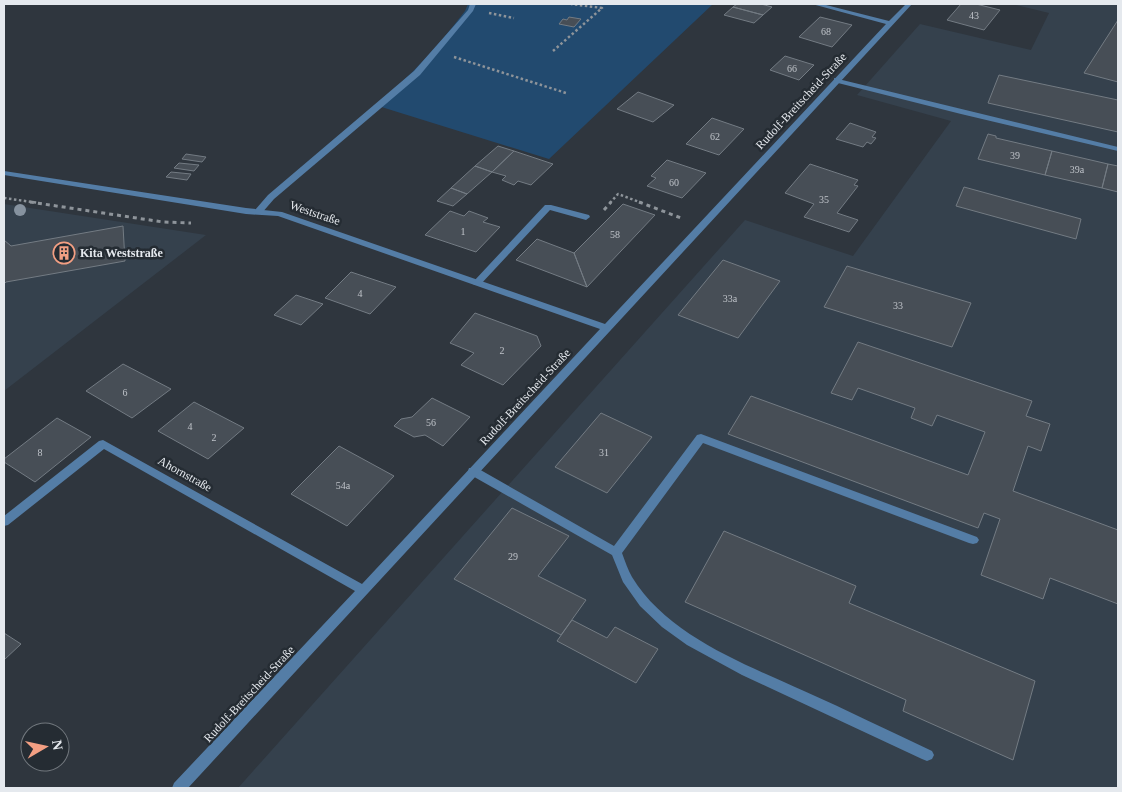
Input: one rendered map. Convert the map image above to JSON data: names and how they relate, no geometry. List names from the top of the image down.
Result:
{
  "streets": {
    "street": ["Rudolf-Breitscheid-Straße", "Weststraße", "Ahornstraße"]
  },
  "crossings": [
    ["Rudolf-Breitscheid-Straße", "Weststraße"],
    ["Rudolf-Breitscheid-Straße", "Ahornstraße"]
  ],
  "places": {
    "building": ["Kita Weststraße"]
  },
  "house_numbers": [
    "43",
    "68",
    "66",
    "62",
    "39",
    "39a",
    "60",
    "35",
    "1",
    "58",
    "4",
    "33a",
    "33",
    "2",
    "6",
    "56",
    "4",
    "2",
    "8",
    "31",
    "54a",
    "29"
  ],
  "north": "right"
}
